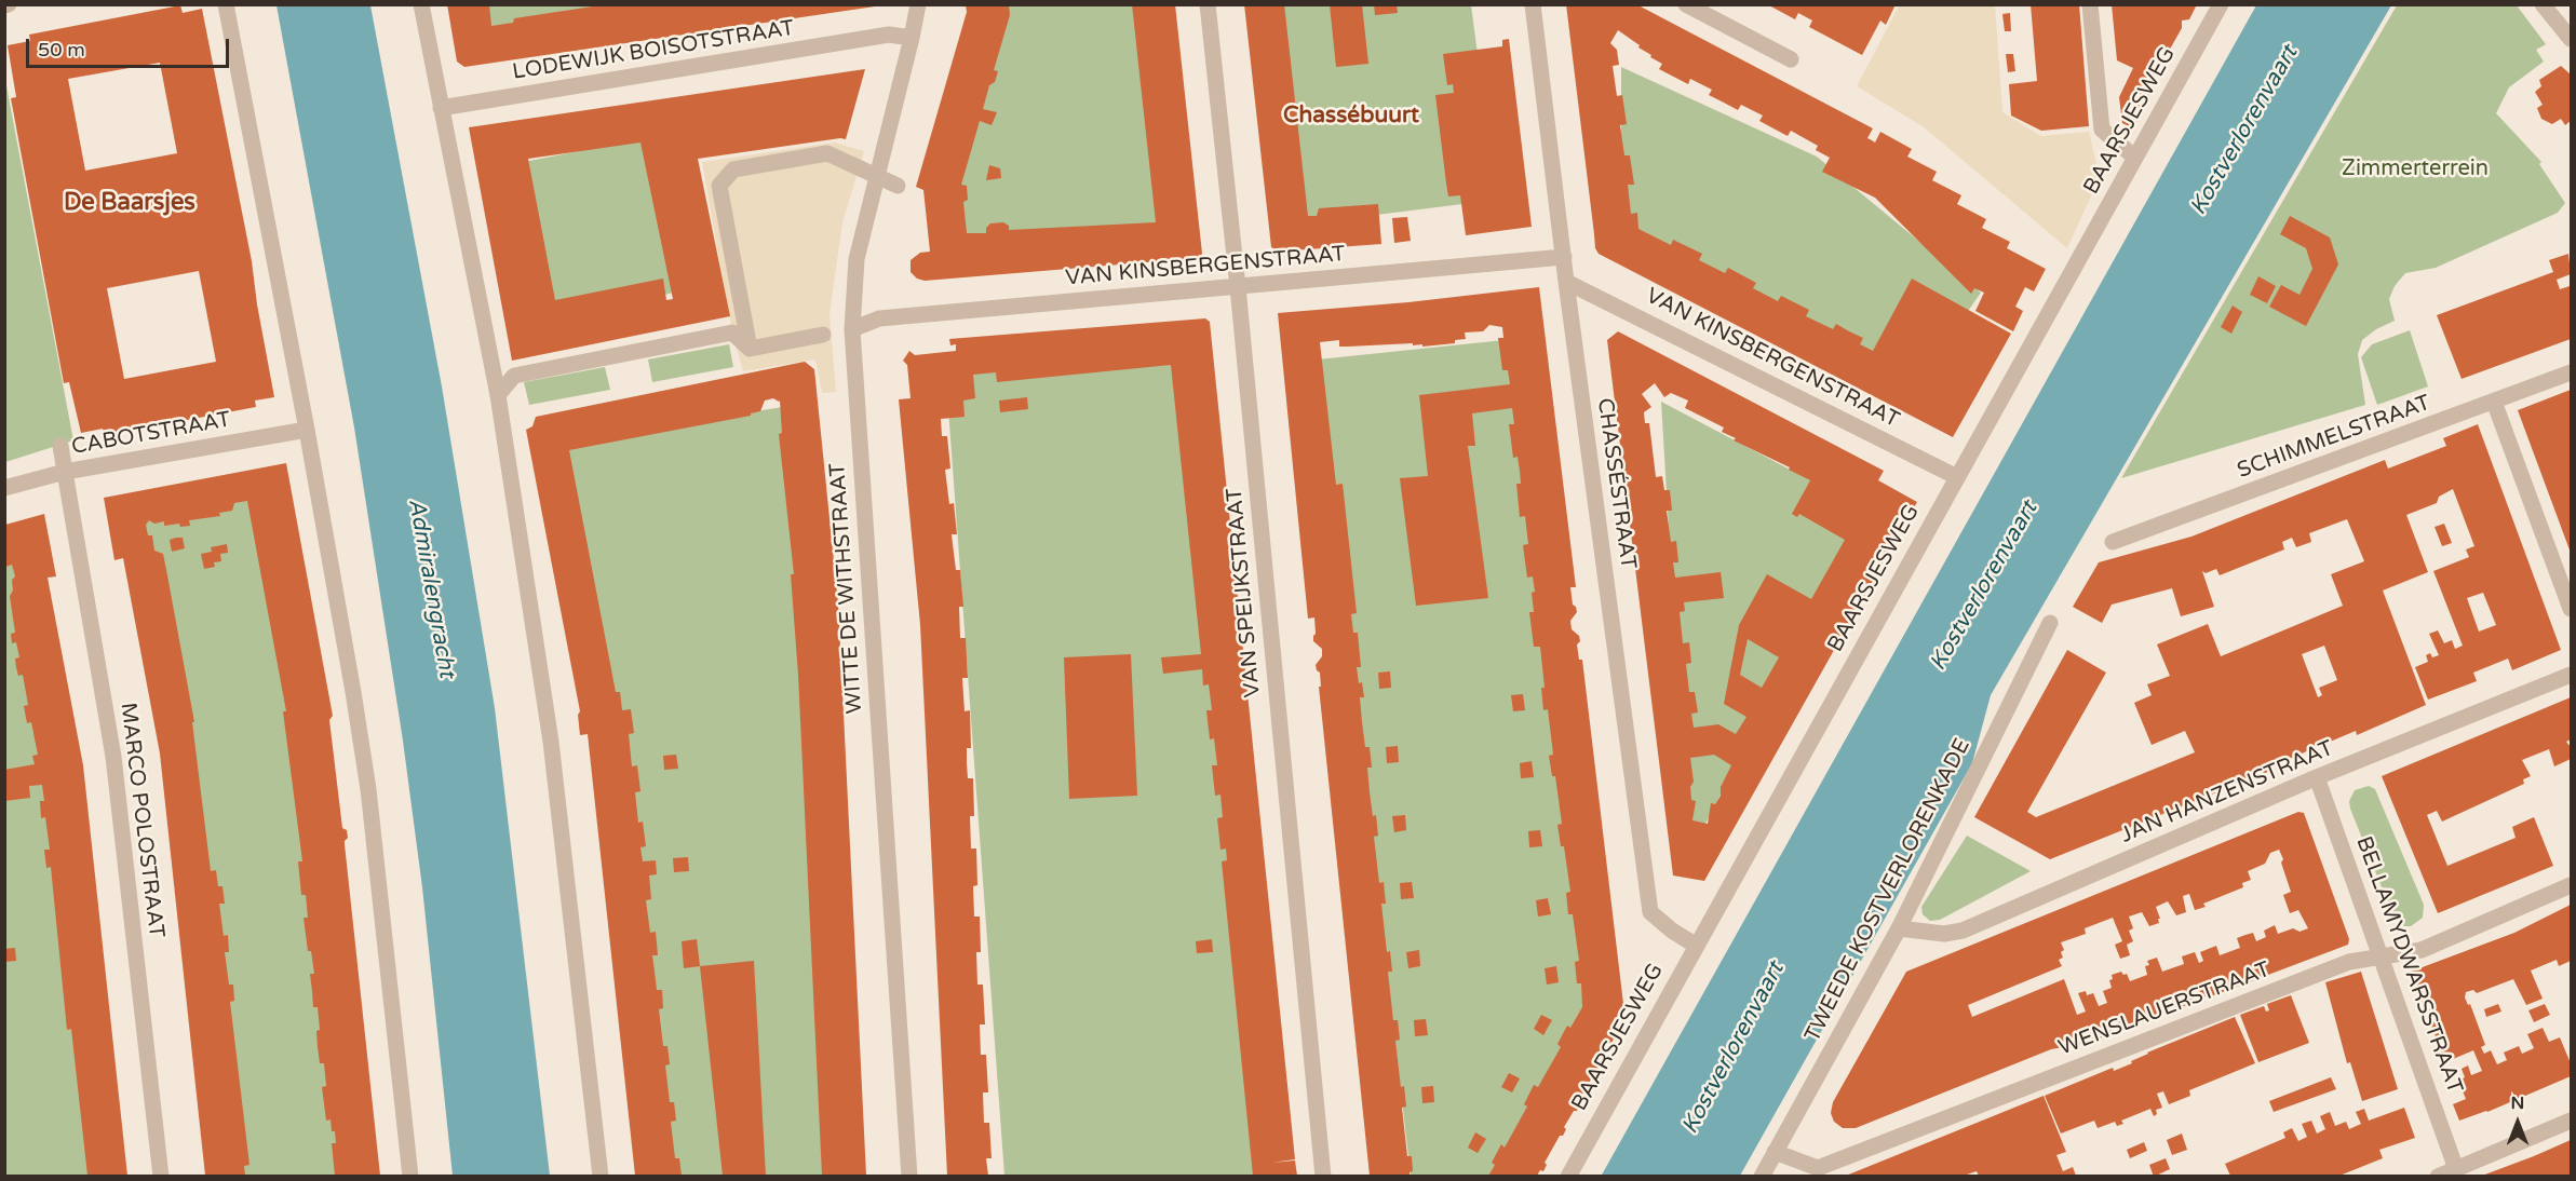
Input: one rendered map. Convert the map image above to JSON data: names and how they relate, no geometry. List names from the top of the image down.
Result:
{
  "streets": {
    "street": [
      "LODEWIJK BOISOTSTRAAT",
      "BAARSJESWEG",
      "VAN KINSBERGENSTRAAT",
      "CABOTSTRAAT",
      "SCHIMMELSTRAAT",
      "CHASSÉSTRAAT",
      "WITTE DE WITHSTRAAT",
      "VAN SPEIJKSTRAAT",
      "JAN HANZENSTRAAT",
      "MARCO POLOSTRAAT",
      "TWEEDE KOSTVERLORENKADE",
      "BELLAMYDWARSSTRAAT",
      "WENSLAUERSTRAAT"
    ]
  },
  "crossings": [
    ["LODEWIJK BOISOTSTRAAT", "WITTE DE WITHSTRAAT"],
    ["BAARSJESWEG", "VAN KINSBERGENSTRAAT"],
    ["BAARSJESWEG", "CHASSÉSTRAAT"],
    ["VAN KINSBERGENSTRAAT", "CHASSÉSTRAAT"],
    ["VAN KINSBERGENSTRAAT", "WITTE DE WITHSTRAAT"],
    ["VAN KINSBERGENSTRAAT", "VAN SPEIJKSTRAAT"],
    ["CABOTSTRAAT", "MARCO POLOSTRAAT"],
    ["JAN HANZENSTRAAT", "TWEEDE KOSTVERLORENKADE"],
    ["JAN HANZENSTRAAT", "BELLAMYDWARSSTRAAT"],
    ["TWEEDE KOSTVERLORENKADE", "WENSLAUERSTRAAT"],
    ["BELLAMYDWARSSTRAAT", "WENSLAUERSTRAAT"]
  ],
  "districts": ["Chassébuurt", "De Baarsjes"],
  "water": ["Kostverlorenvaart", "Admiralengracht"],
  "parks": ["Zimmerterrein"],
  "scale_bar": "50 m",
  "north": "top"
}
